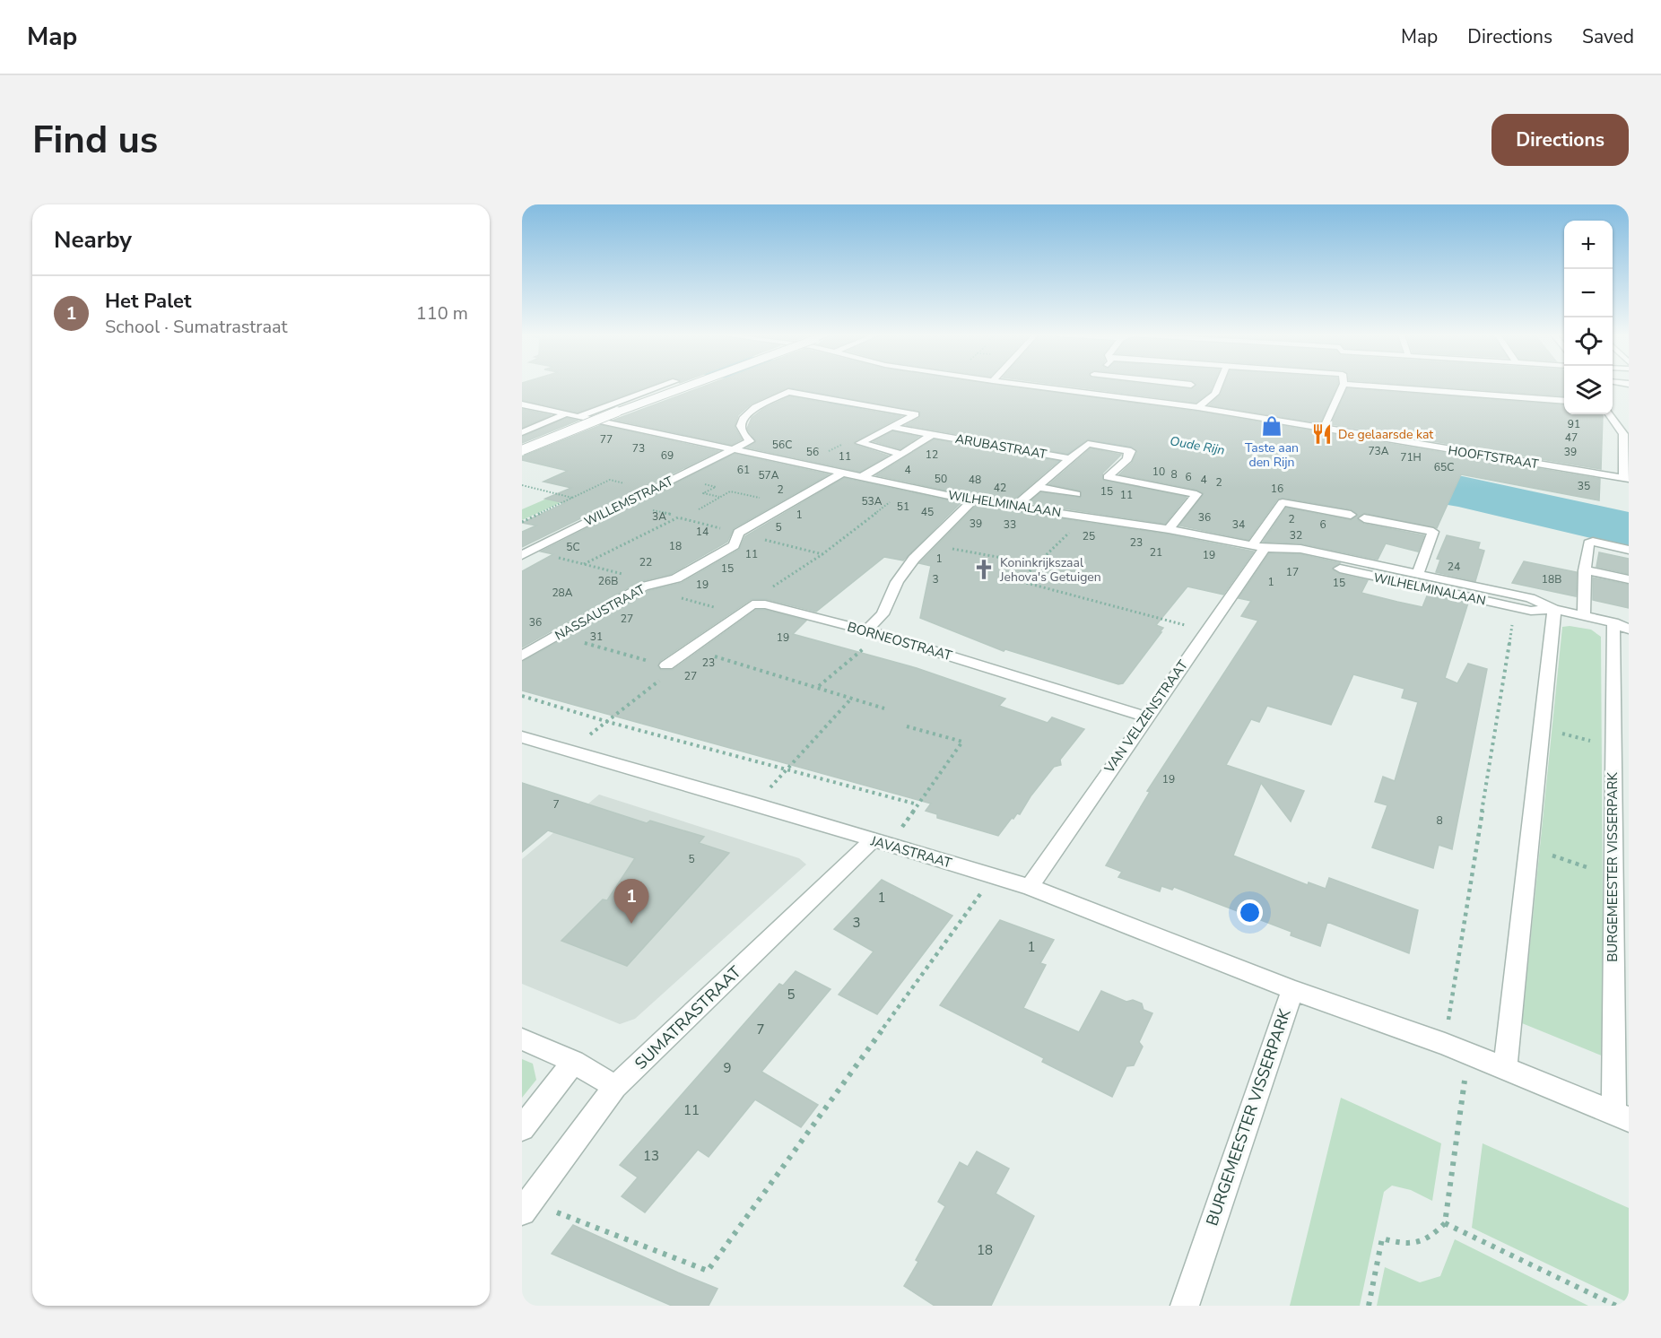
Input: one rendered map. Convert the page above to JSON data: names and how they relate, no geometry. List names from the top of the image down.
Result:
{
  "streets": {
    "street": [
      "ARUBASTRAAT",
      "HOOFTSTRAAT",
      "WILLEMSTRAAT",
      "WILHELMINALAAN",
      "NASSAUSTRAAT",
      "BORNEOSTRAAT",
      "VAN VELZENSTRAAT",
      "JAVASTRAAT",
      "BURGEMEESTER VISSERPARK",
      "SUMATRASTRAAT"
    ]
  },
  "crossings": [
    ["WILLEMSTRAAT", "WILHELMINALAAN"],
    ["WILHELMINALAAN", "NASSAUSTRAAT"],
    ["WILHELMINALAAN", "VAN VELZENSTRAAT"],
    ["WILHELMINALAAN", "BURGEMEESTER VISSERPARK"],
    ["BORNEOSTRAAT", "VAN VELZENSTRAAT"],
    ["VAN VELZENSTRAAT", "JAVASTRAAT"],
    ["JAVASTRAAT", "BURGEMEESTER VISSERPARK"],
    ["JAVASTRAAT", "SUMATRASTRAAT"]
  ],
  "water": ["Oude Rijn"],
  "places": {
    "shop": ["Taste aan den Rijn"],
    "restaurant": ["De gelaarsde kat"],
    "church": ["Koninkrijkszaal Jehova's Getuigen"]
  },
  "house_numbers": [
    "91",
    "47",
    "77",
    "56C",
    "73",
    "73A",
    "56",
    "39",
    "12",
    "69",
    "11",
    "71H",
    "65C",
    "61",
    "4",
    "10",
    "8",
    "57A",
    "6",
    "50",
    "48",
    "4",
    "2",
    "35",
    "42",
    "16",
    "2",
    "15",
    "11",
    "53A",
    "51",
    "45",
    "1",
    "3A",
    "36",
    "2",
    "39",
    "33",
    "34",
    "6",
    "5",
    "14",
    "32",
    "25",
    "23",
    "18",
    "5C",
    "21",
    "11",
    "19",
    "1",
    "22",
    "24",
    "15",
    "17",
    "3",
    "18B",
    "26B",
    "1",
    "15",
    "19",
    "28A",
    "27",
    "36",
    "31",
    "19",
    "23",
    "27",
    "19",
    "7",
    "8",
    "5",
    "1",
    "3",
    "1",
    "5",
    "7",
    "9",
    "11",
    "13",
    "18"
  ],
  "page": {
    "header": "Map",
    "nav": ["Map", "Directions", "Saved"],
    "buttons": "Directions",
    "title": "Find us",
    "heading": "Nearby",
    "map_buttons": ["+", "−"],
    "list": [
      {
        "mark": "1",
        "name": "Het Palet",
        "note": "School · Sumatrastraat",
        "value": "110 m"
      }
    ],
    "pins": "1"
  }
}
